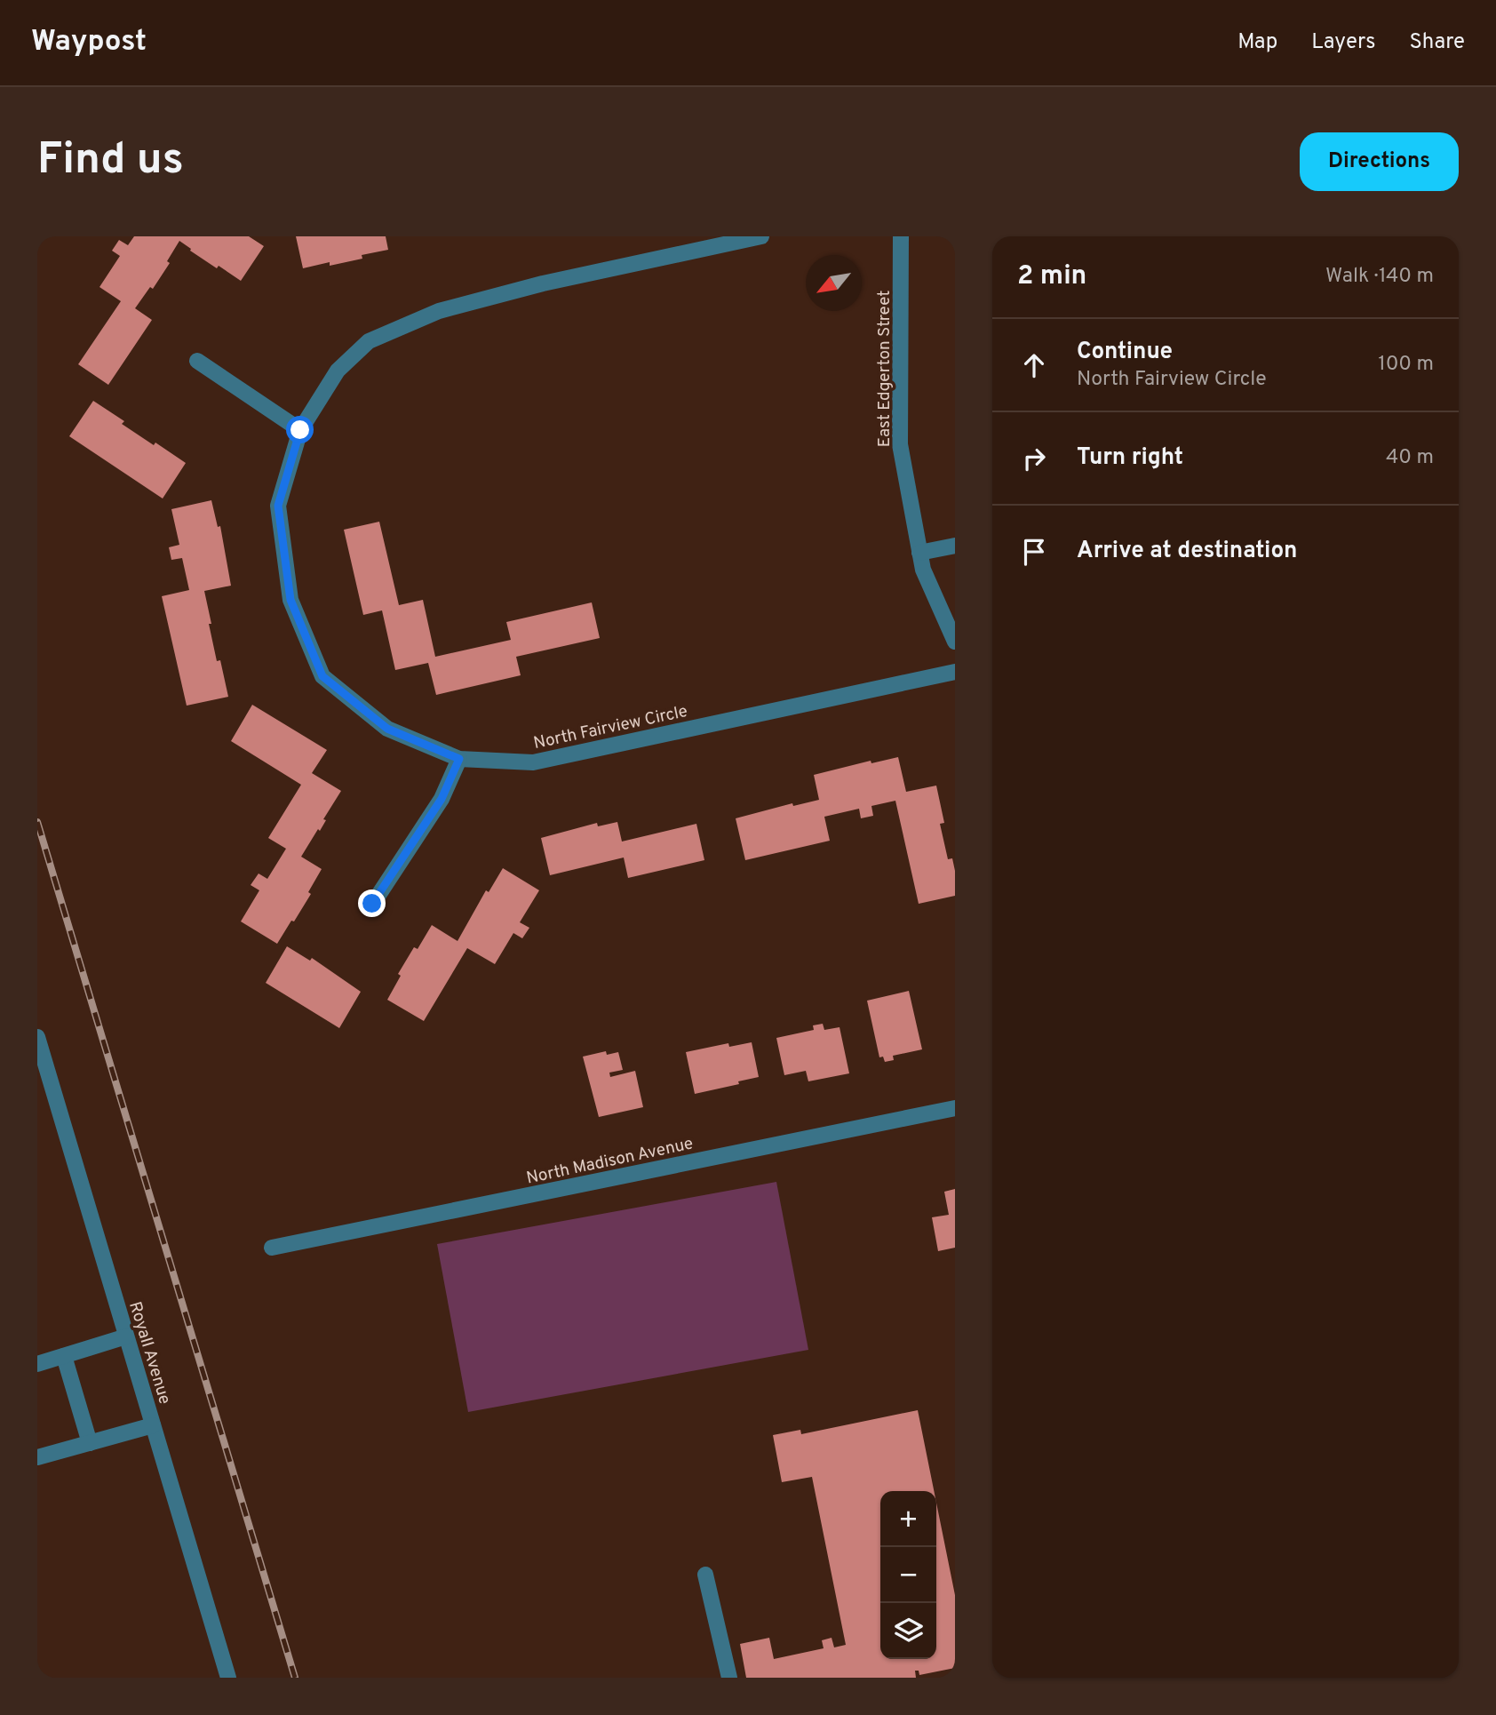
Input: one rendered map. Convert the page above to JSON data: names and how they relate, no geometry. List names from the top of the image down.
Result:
{
  "streets": {
    "street": [
      "East Edgerton Street",
      "North Fairview Circle",
      "North Madison Avenue",
      "Royall Avenue"
    ]
  },
  "north": "bottom left",
  "page": {
    "header": "Waypost",
    "nav": ["Map", "Layers", "Share"],
    "buttons": "Directions",
    "title": "Find us",
    "heading": ["2 min", "Walk · 140 m"],
    "list": [
      ["Continue", "North Fairview Circle", "100 m"],
      ["Turn right", "40 m"],
      "Arrive at destination"
    ],
    "map_buttons": ["+", "−"]
  }
}
